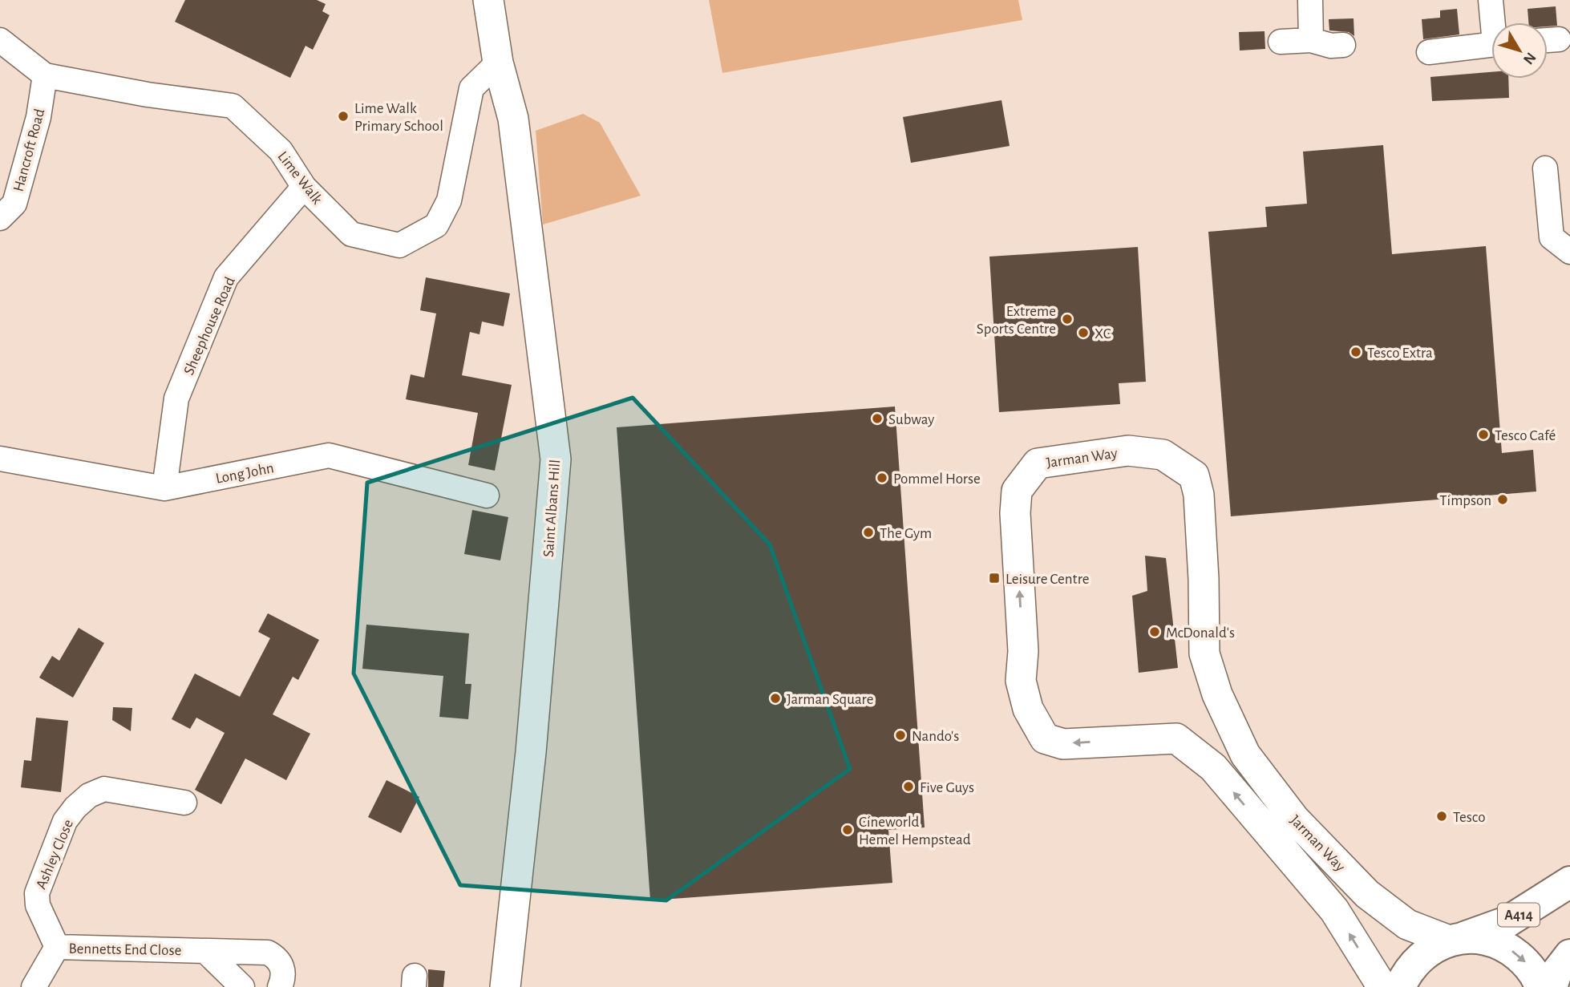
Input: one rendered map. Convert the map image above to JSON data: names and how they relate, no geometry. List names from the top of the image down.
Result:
{
  "streets": {
    "main road": ["A414"],
    "street": [
      "Hancroft Road",
      "Lime Walk",
      "Sheephouse Road",
      "Jarman Way",
      "Long John",
      "Saint Albans Hill",
      "Ashley Close",
      "Bennetts End Close"
    ]
  },
  "crossings": [
    ["Hancroft Road", "Lime Walk"],
    ["Lime Walk", "Sheephouse Road"],
    ["Lime Walk", "Saint Albans Hill"],
    ["Sheephouse Road", "Long John"],
    ["Jarman Way", "A414"],
    ["Ashley Close", "Bennetts End Close"]
  ],
  "places": {
    "other": [
      "Lime Walk Primary School",
      "Extreme Sports Centre",
      "XC",
      "Tesco Extra",
      "Subway",
      "Tesco Café",
      "Pommel Horse",
      "Timpson",
      "The Gym",
      "McDonald's",
      "Jarman Square",
      "Nando's",
      "Five Guys",
      "Tesco",
      "Cineworld Hemel Hempstead"
    ],
    "transit": ["Leisure Centre"]
  },
  "north": "bottom right"
}
